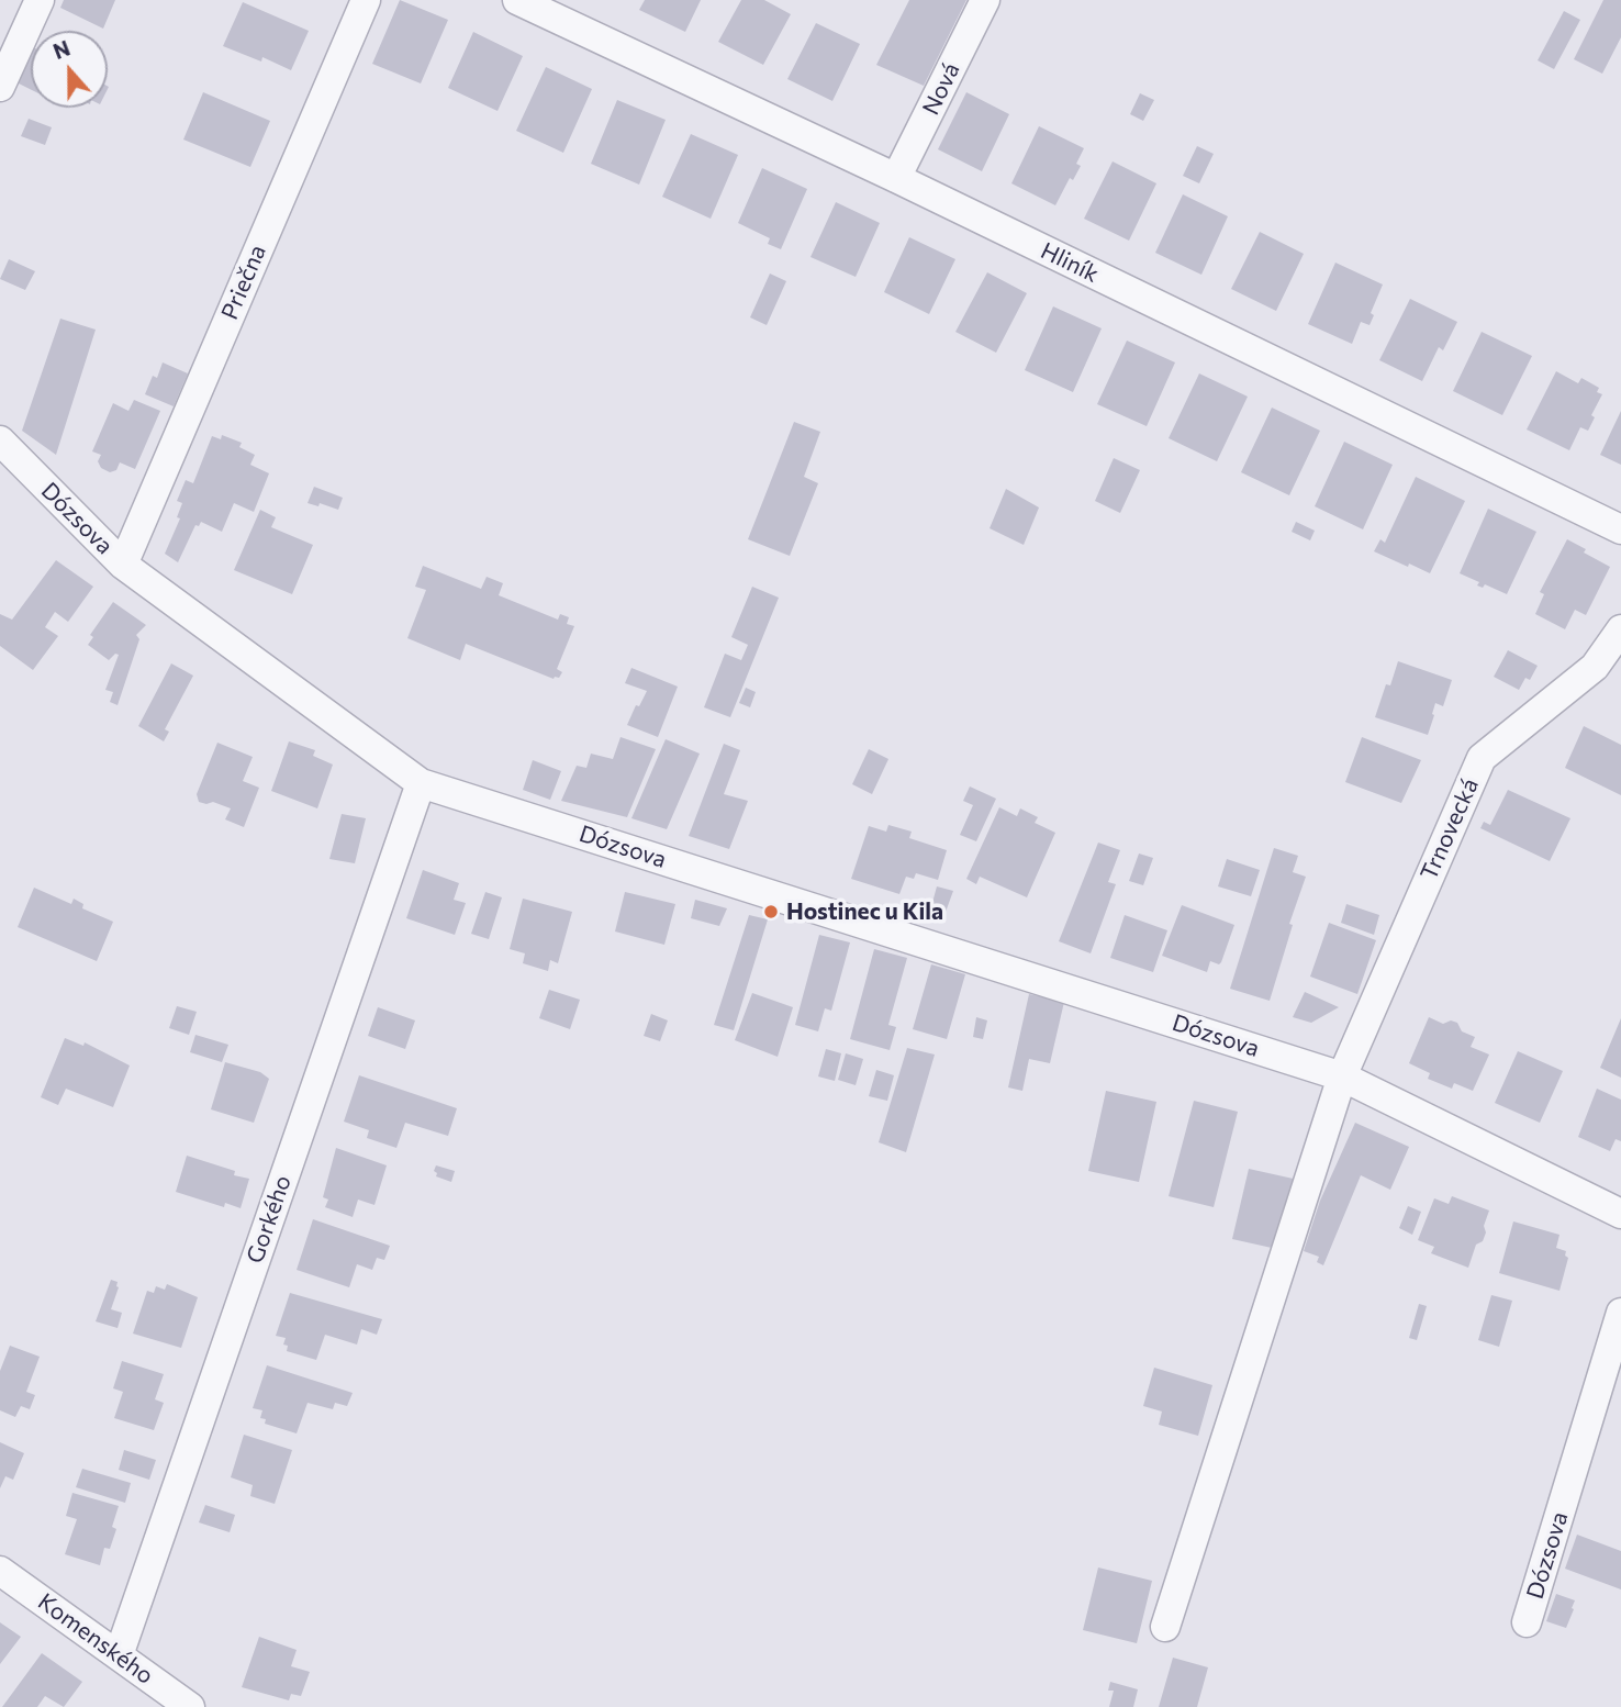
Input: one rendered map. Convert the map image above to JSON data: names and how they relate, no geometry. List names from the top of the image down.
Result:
{
  "streets": {
    "street": [
      "Nová",
      "Hliník",
      "Priečna",
      "Dózsova",
      "Trnovecká",
      "Gorkého",
      "Komenského"
    ]
  },
  "crossings": [
    ["Nová", "Hliník"],
    ["Priečna", "Dózsova"],
    ["Dózsova", "Trnovecká"],
    ["Dózsova", "Gorkého"],
    ["Gorkého", "Komenského"]
  ],
  "places": ["Hostinec u Kila"],
  "north": "top"
}
